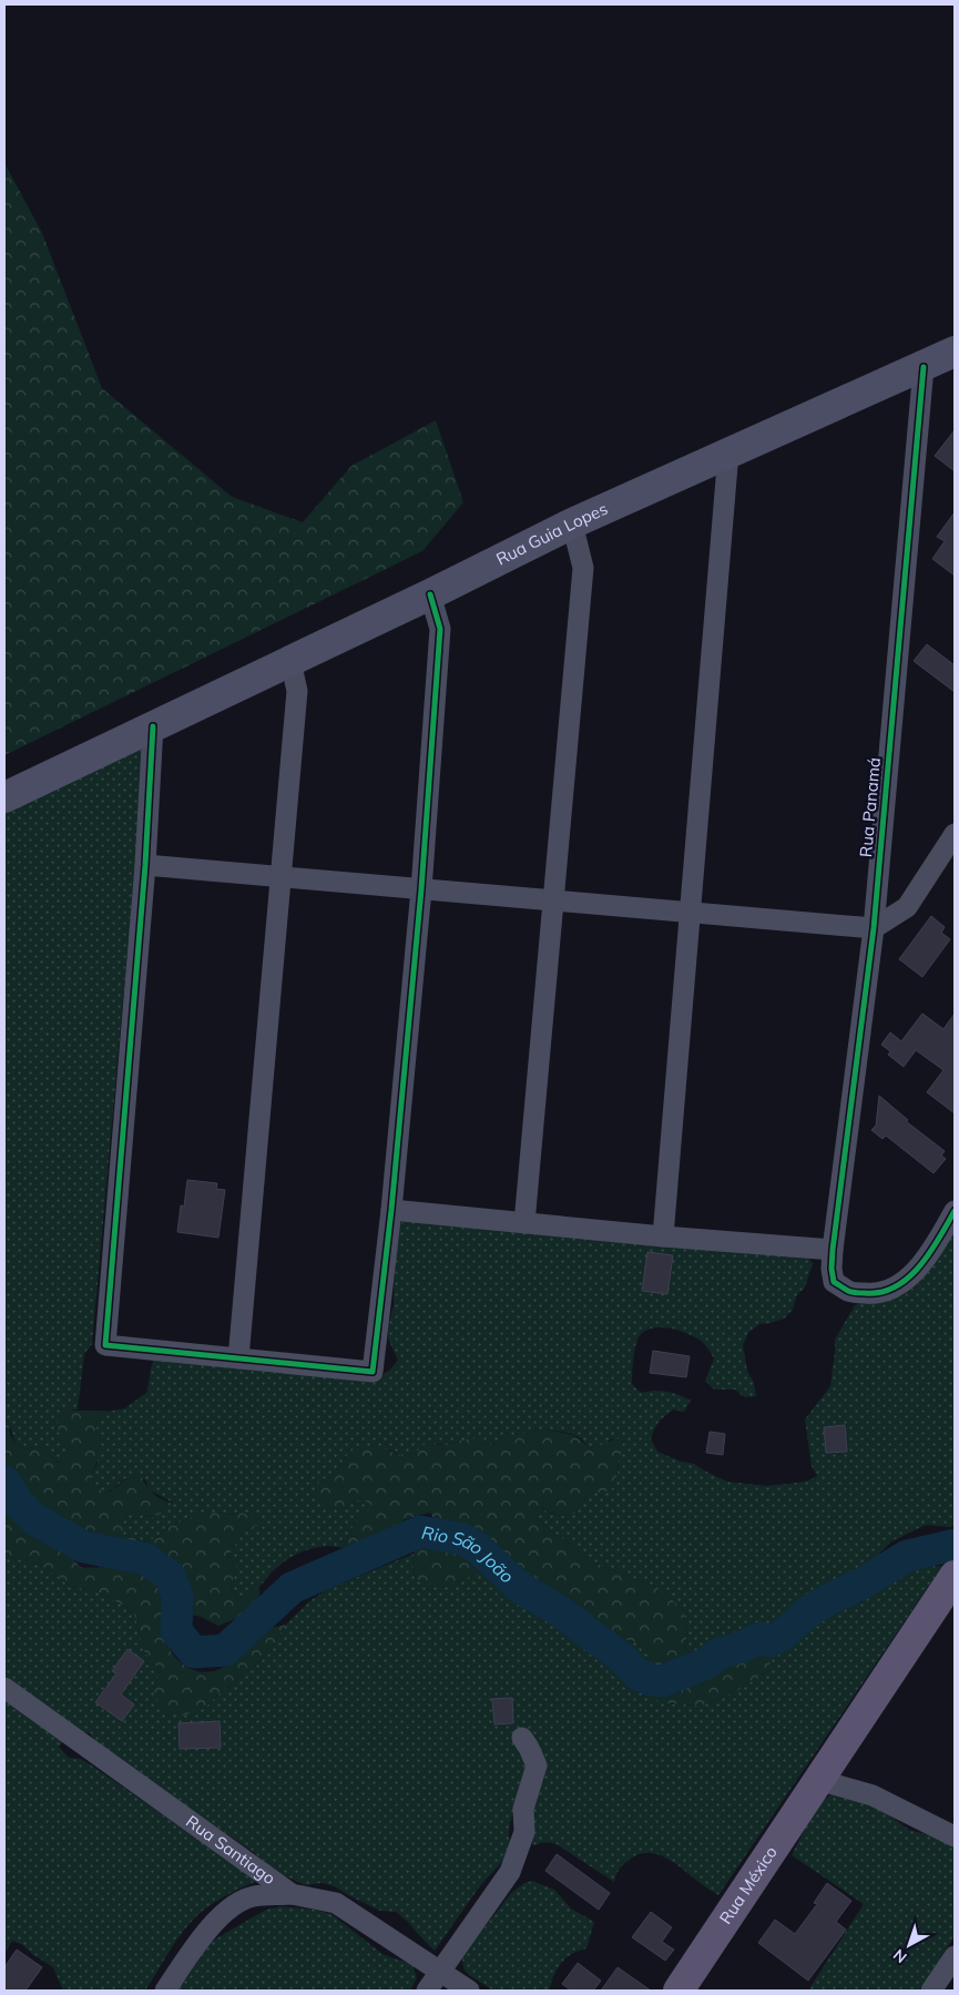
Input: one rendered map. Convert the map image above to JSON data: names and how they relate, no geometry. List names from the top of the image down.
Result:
{
  "streets": {
    "main road": ["Rua México"],
    "street": ["Rua Guia Lopes", "Rua Panamá", "Rua Santiago"]
  },
  "crossings": [
    ["Rua Guia Lopes", "Rua Panamá"]
  ],
  "water": ["Rio São João"],
  "north": "bottom left"
}
